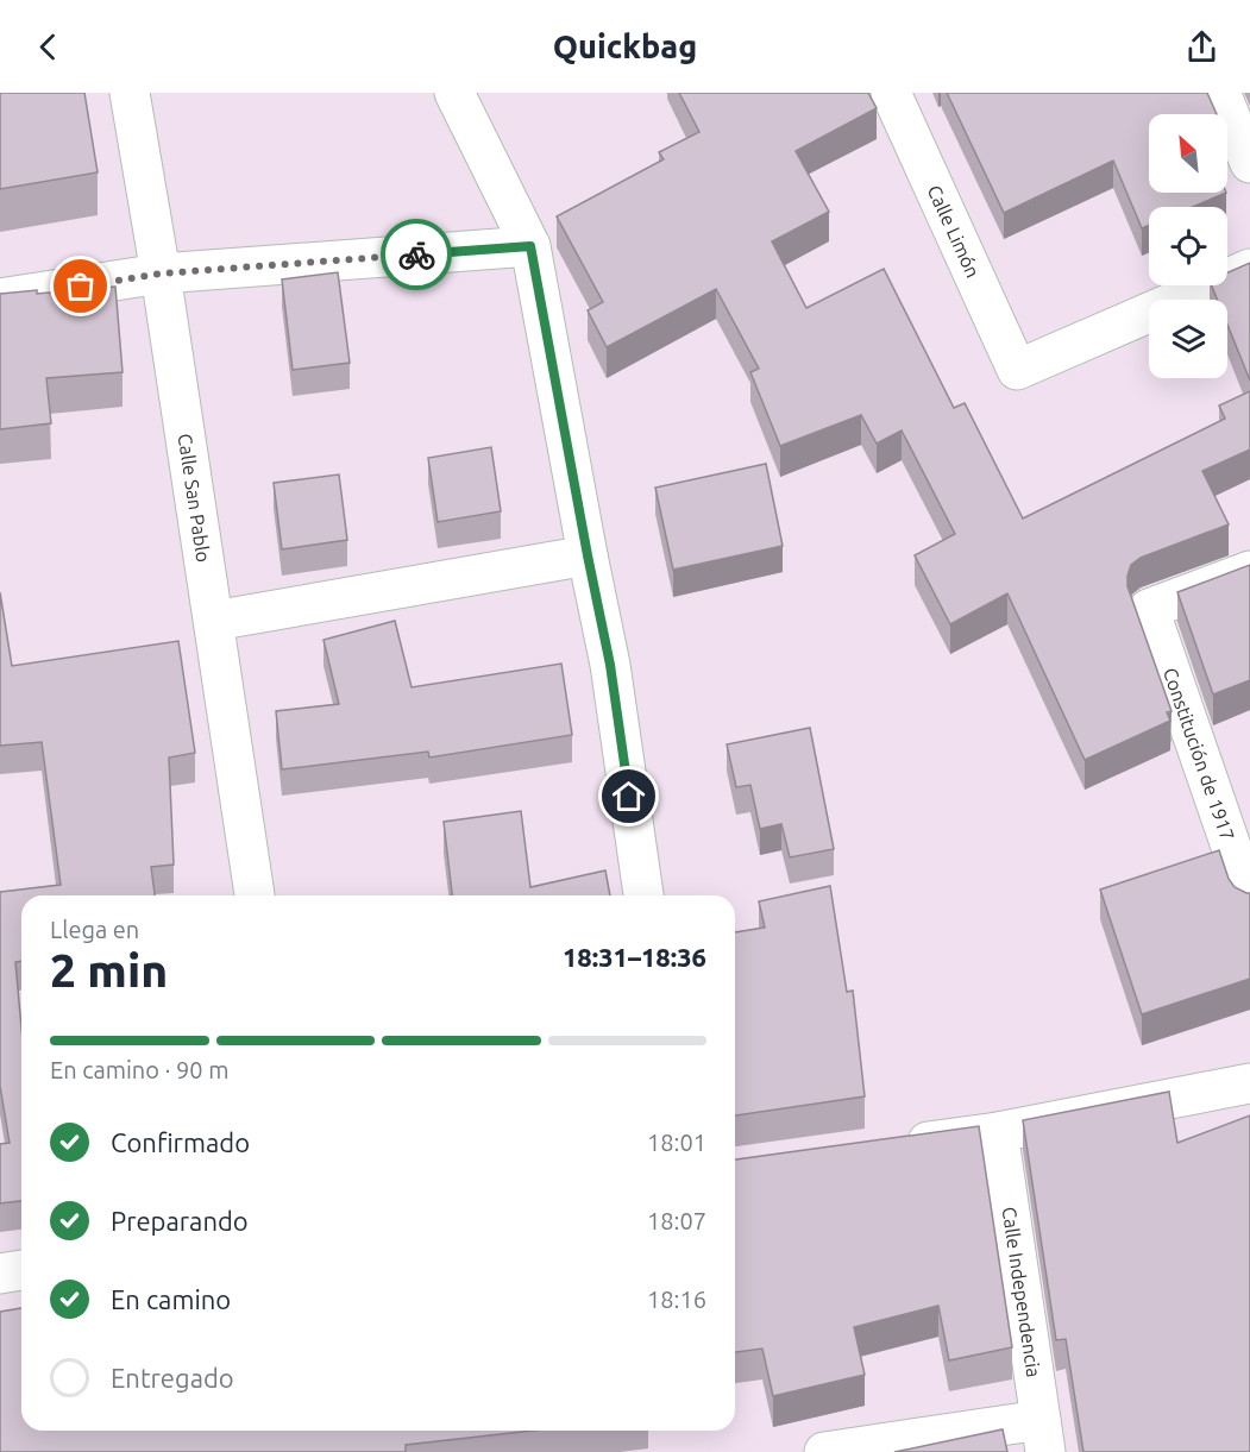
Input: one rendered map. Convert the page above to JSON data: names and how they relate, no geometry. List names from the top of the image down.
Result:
{
  "streets": {
    "street": [
      "Calle Limón",
      "Calle San Pablo",
      "Constitución de 1917",
      "Calle Independencia"
    ]
  },
  "north": "top left",
  "page": {
    "header": "Quickbag",
    "heading": ["2 min", "Llega en", "18:31–18:36"],
    "bar": "En camino · 90 m",
    "list": [
      ["Confirmado", "18:01"],
      ["Preparando", "18:07"],
      ["En camino", "18:16"],
      "Entregado"
    ]
  }
}
